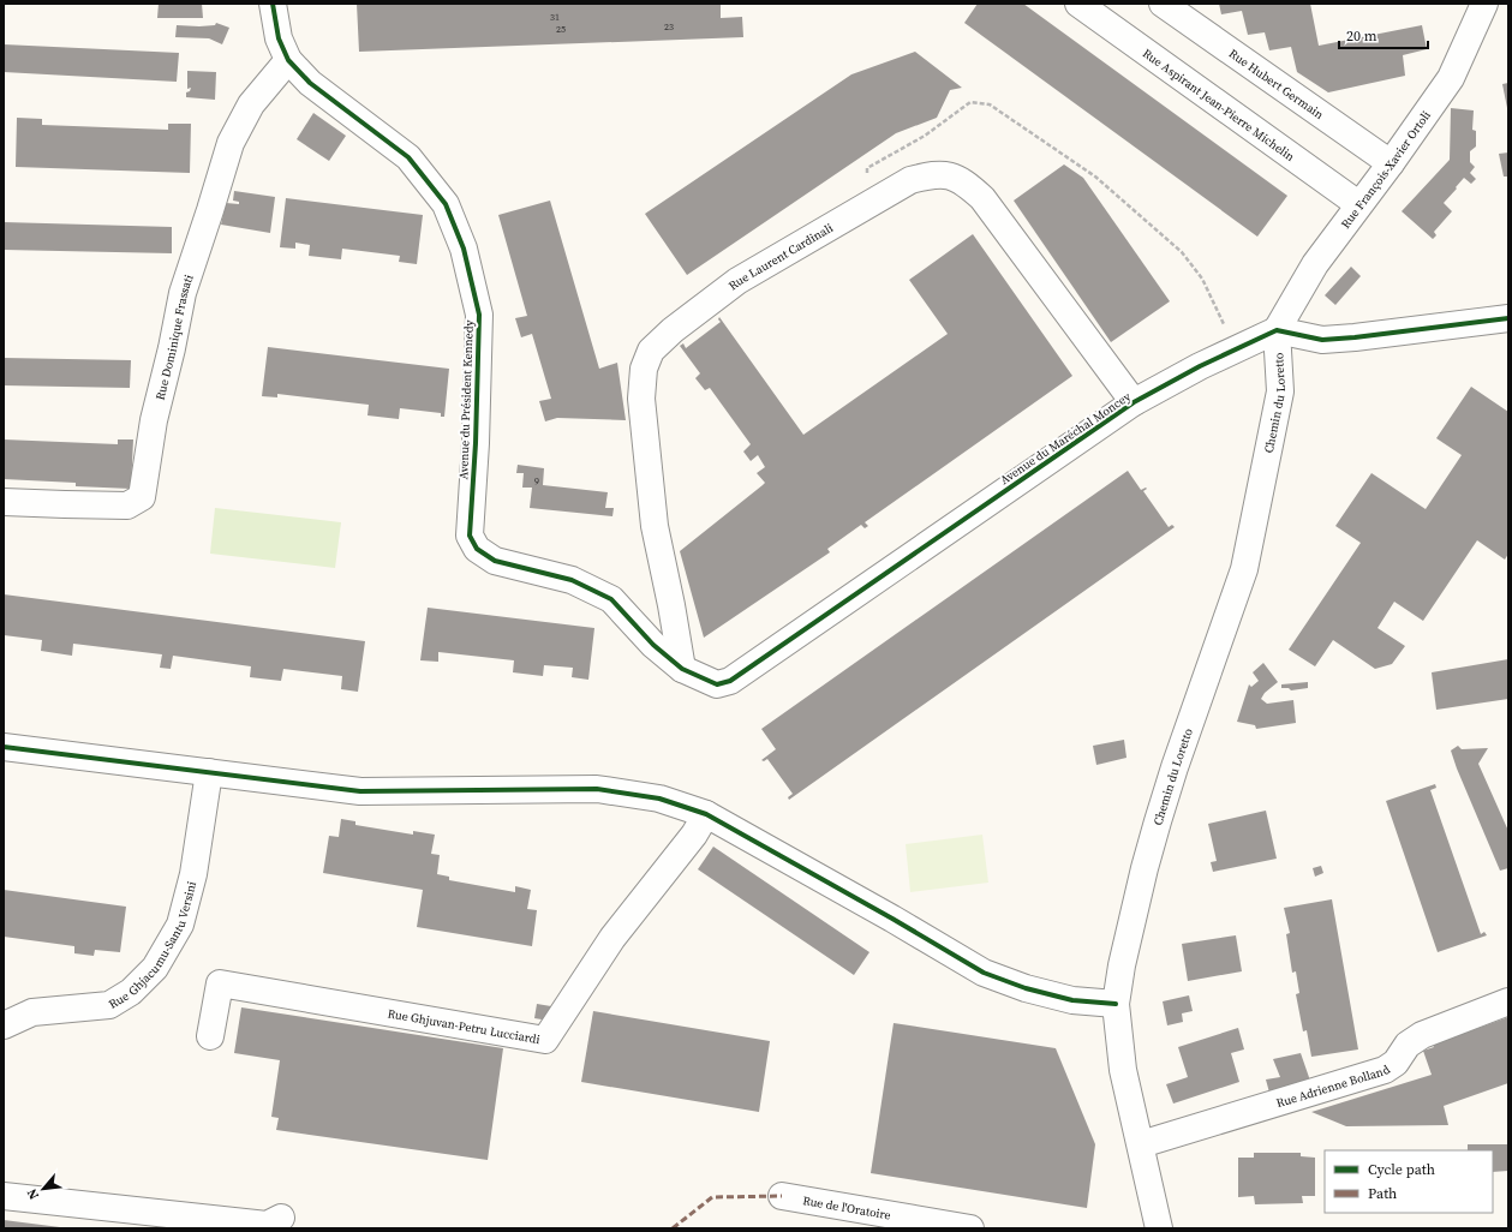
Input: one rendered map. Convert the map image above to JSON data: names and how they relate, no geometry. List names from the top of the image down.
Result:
{
  "streets": {
    "street": [
      "Rue Hubert Germain",
      "Rue Aspirant Jean-Pierre Michelin",
      "Rue François-Xavier Ortoli",
      "Rue Laurent Cardinali",
      "Rue Dominique Frassati",
      "Avenue du Président Kennedy",
      "Chemin du Loretto",
      "Avenue du Maréchal Moncey",
      "Rue Ghjacumu-Santu Versini",
      "Rue Ghjuvan-Petru Lucciardi",
      "Rue Adrienne Bolland",
      "Rue de l'Oratoire"
    ]
  },
  "crossings": [
    ["Rue Hubert Germain", "Rue François-Xavier Ortoli"],
    ["Rue Aspirant Jean-Pierre Michelin", "Rue François-Xavier Ortoli"],
    ["Rue François-Xavier Ortoli", "Chemin du Loretto"],
    ["Rue François-Xavier Ortoli", "Avenue du Maréchal Moncey"],
    ["Rue Laurent Cardinali", "Avenue du Président Kennedy"],
    ["Rue Laurent Cardinali", "Avenue du Maréchal Moncey"],
    ["Rue Dominique Frassati", "Avenue du Président Kennedy"],
    ["Avenue du Président Kennedy", "Avenue du Maréchal Moncey"],
    ["Chemin du Loretto", "Avenue du Maréchal Moncey"],
    ["Chemin du Loretto", "Rue Adrienne Bolland"]
  ],
  "house_numbers": [
    "31",
    "23",
    "25",
    "9"
  ],
  "legend": ["Cycle path", "Path"],
  "scale_bar": "20 m",
  "north": "bottom left"
}
